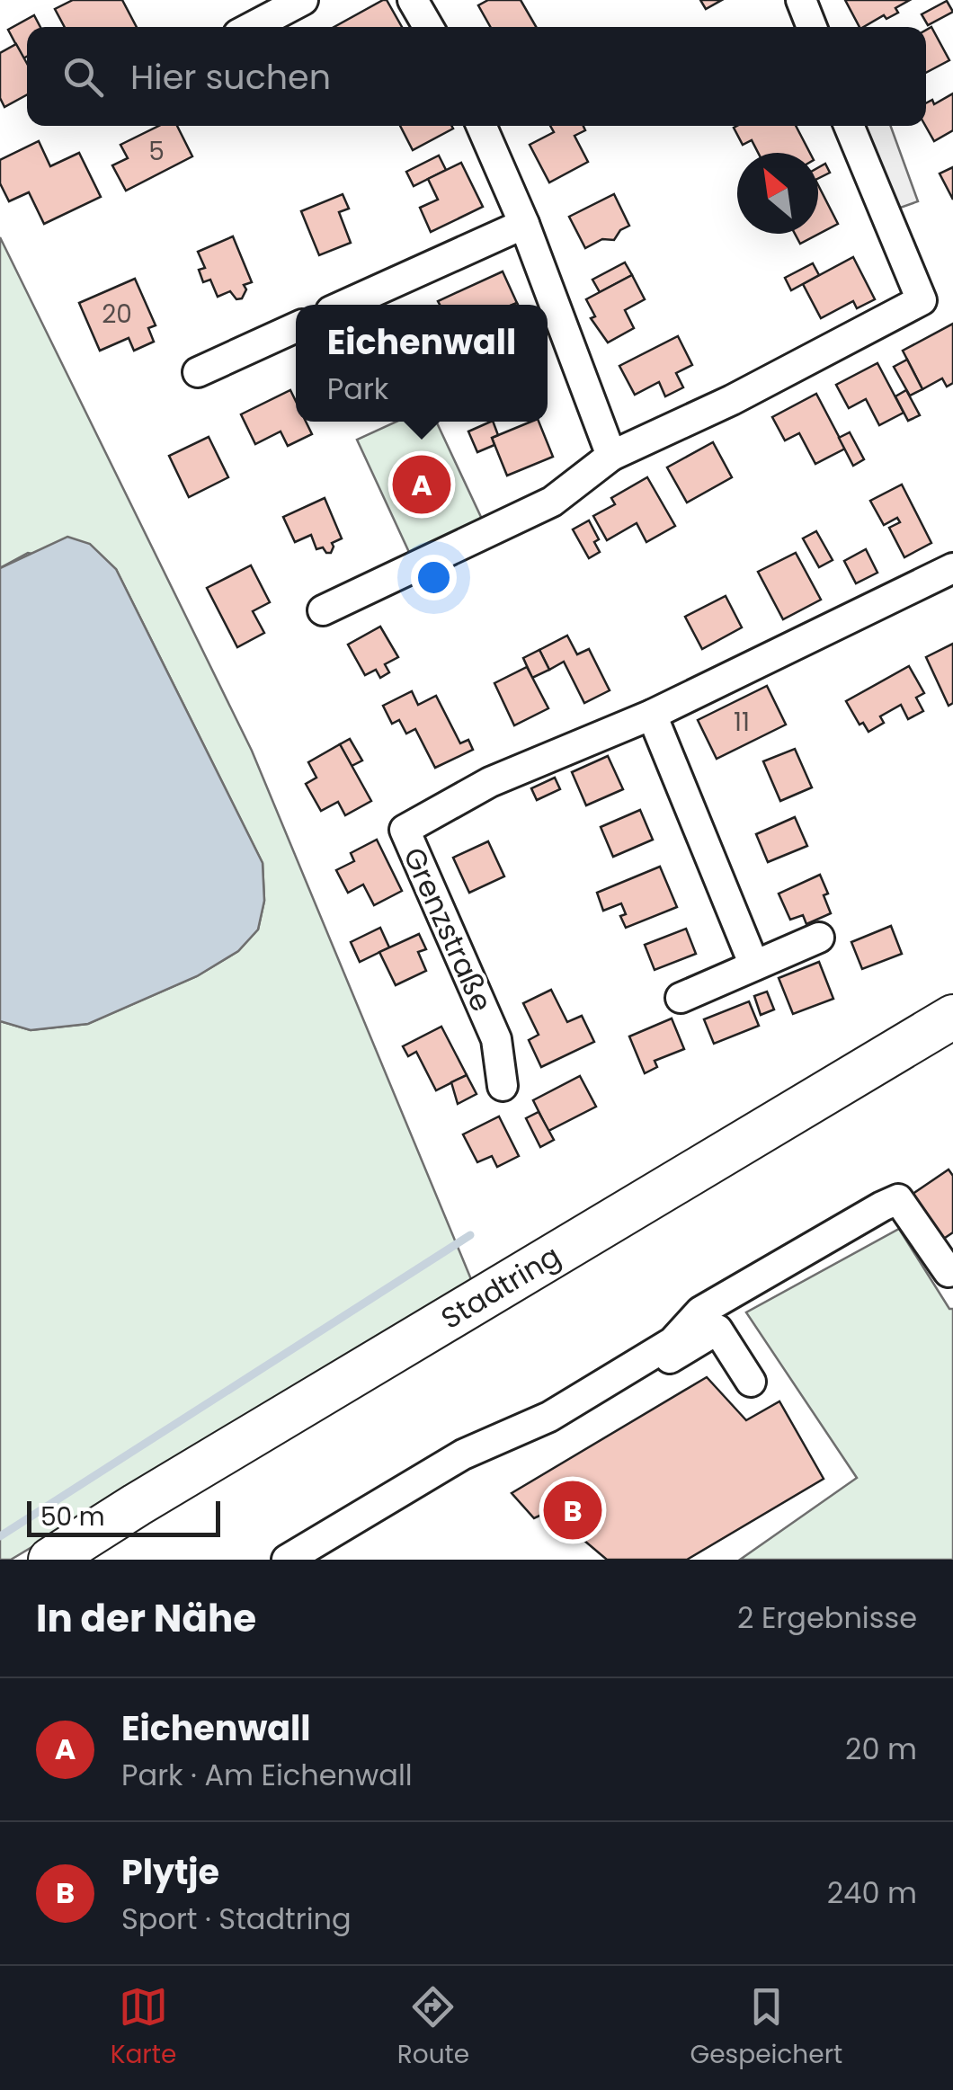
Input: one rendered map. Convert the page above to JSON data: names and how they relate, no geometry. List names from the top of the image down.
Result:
{
  "streets": {
    "highway": ["Stadtring"],
    "street": ["Grenzstraße"]
  },
  "house_numbers": ["5", "20", "11"],
  "scale_bar": "50 m",
  "north": "top left",
  "page": {
    "search": "Hier suchen",
    "popup": ["Eichenwall", "Park"],
    "pins": ["A", "B"],
    "scale": "50 m",
    "heading": ["In der Nähe", "2 Ergebnisse"],
    "list": [
      {
        "mark": "A",
        "name": "Eichenwall",
        "note": "Park · Am Eichenwall",
        "value": "20 m"
      },
      {
        "mark": "B",
        "name": "Plytje",
        "note": "Sport · Stadtring",
        "value": "240 m"
      }
    ],
    "nav": ["Karte", "Route", "Gespeichert"]
  }
}
